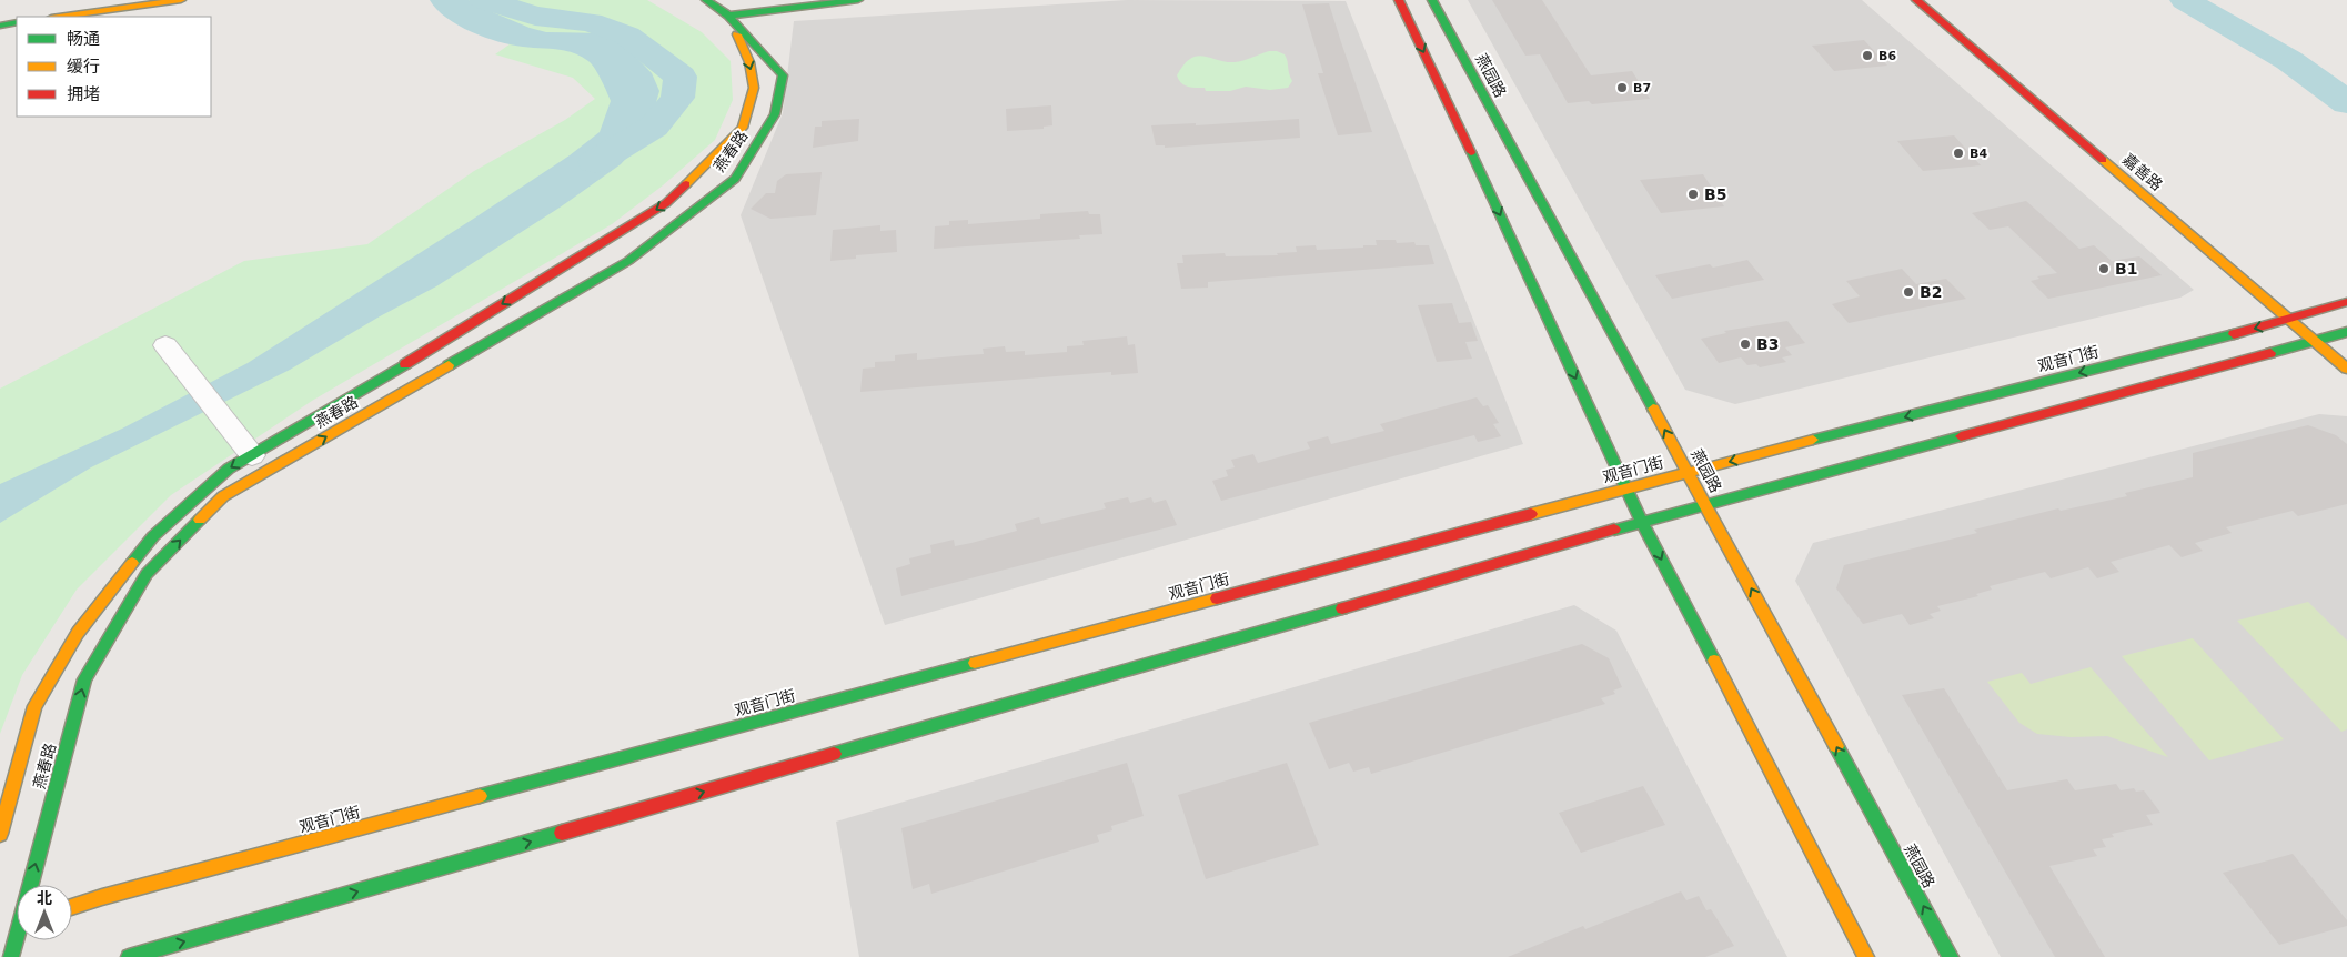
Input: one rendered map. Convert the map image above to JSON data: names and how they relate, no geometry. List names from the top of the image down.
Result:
{
  "streets": {
    "street": [
      "燕园路",
      "燕春路",
      "嘉善路",
      "观音门街"
    ]
  },
  "crossings": [
    ["燕园路", "观音门街"],
    ["嘉善路", "观音门街"]
  ],
  "places": [
    "B6",
    "B7",
    "B4",
    "B5",
    "B1",
    "B2",
    "B3"
  ],
  "legend": ["畅通", "缓行", "拥堵"],
  "north": "top"
}
